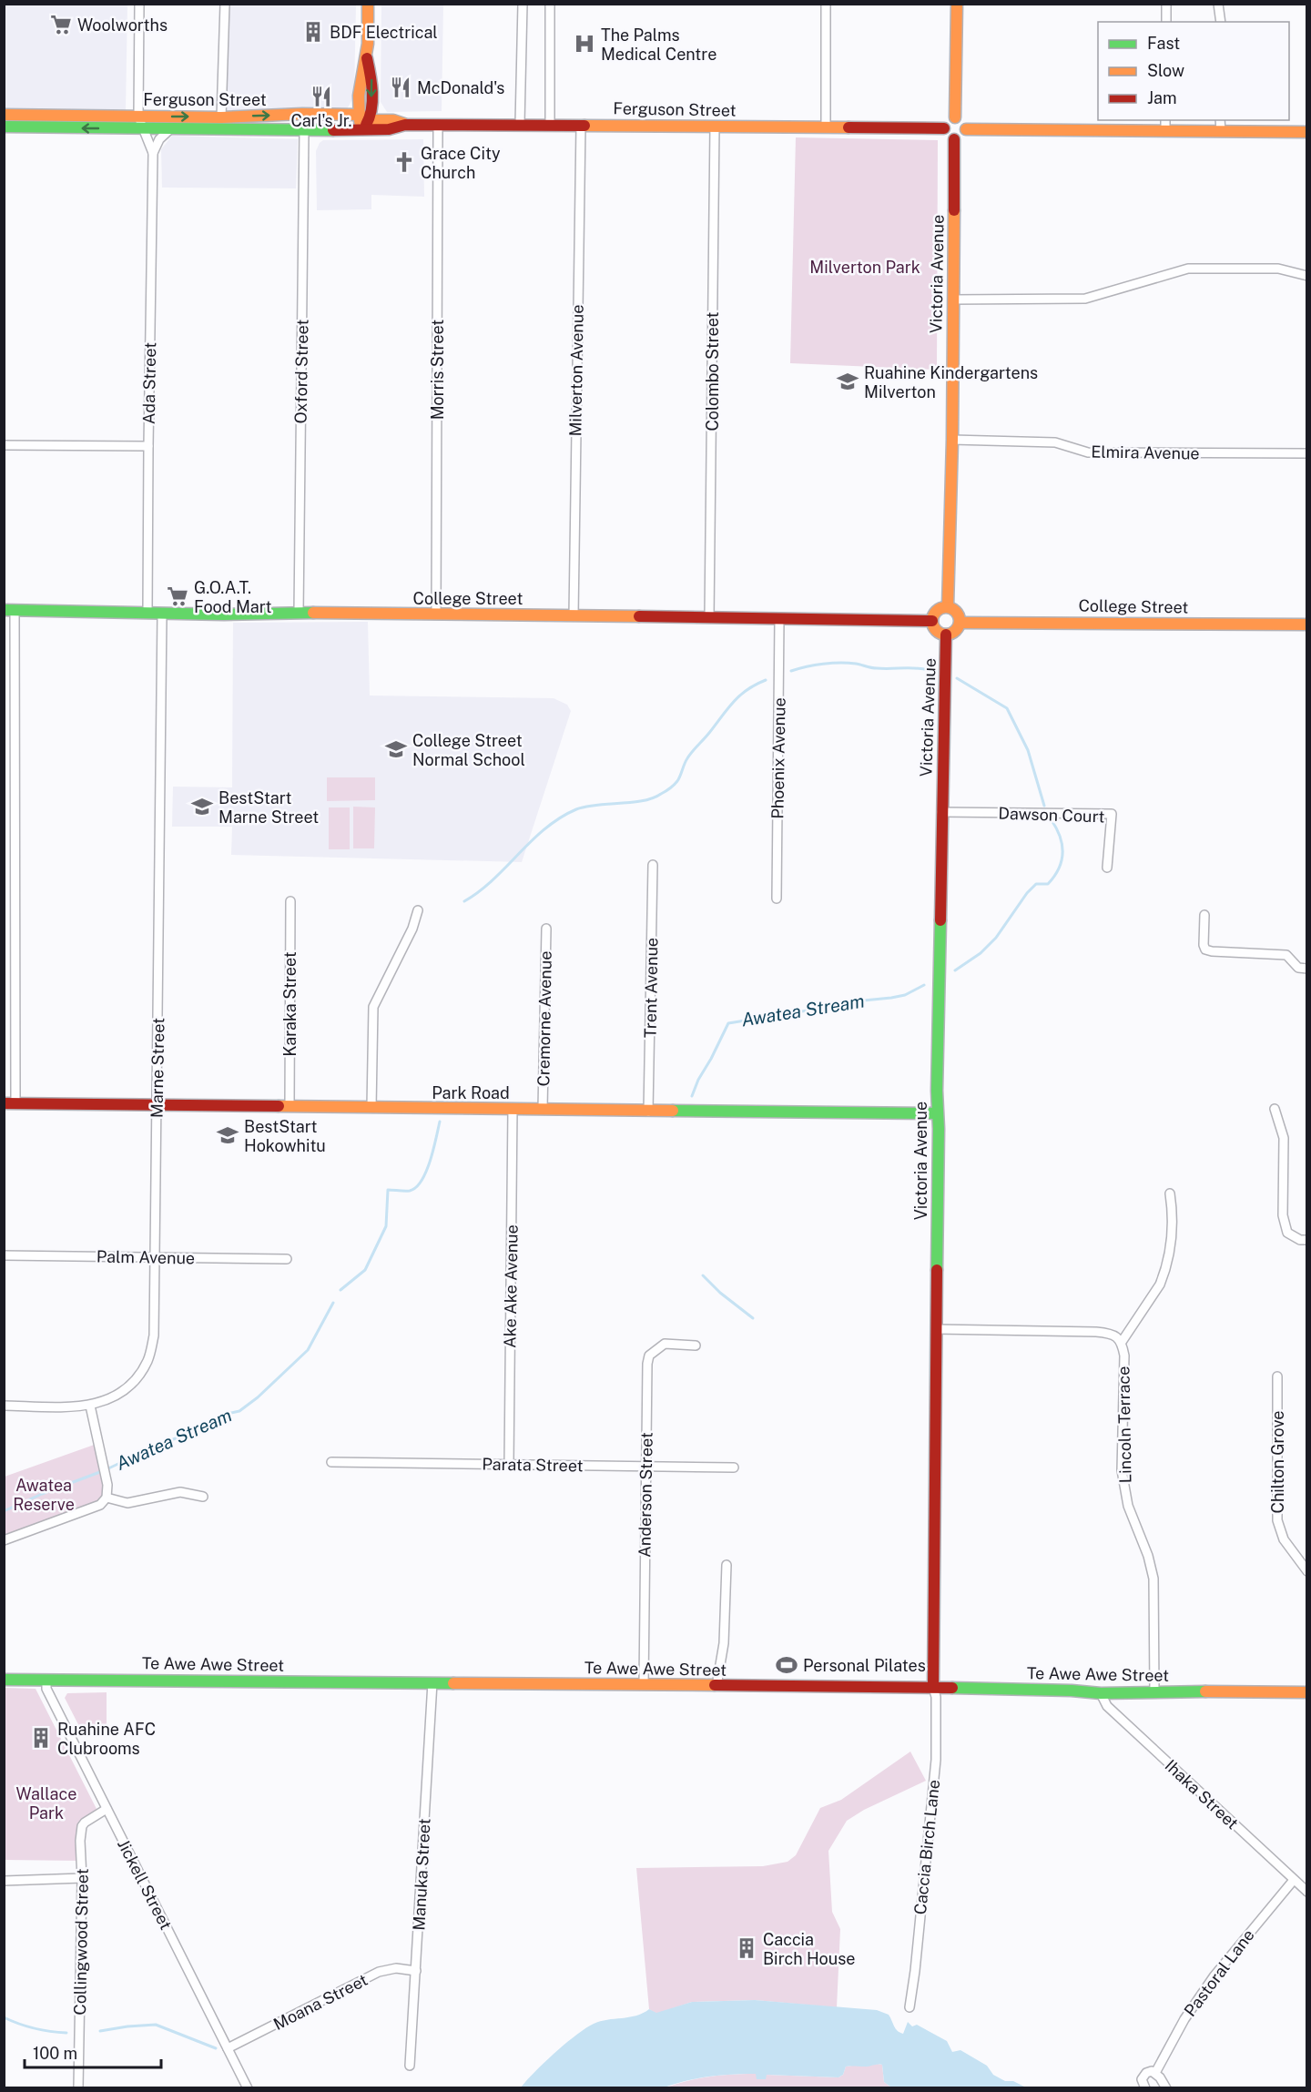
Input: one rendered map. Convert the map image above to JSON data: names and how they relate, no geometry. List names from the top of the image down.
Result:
{
  "streets": {
    "street": [
      "Ferguson Street",
      "Victoria Avenue",
      "Morris Street",
      "Milverton Avenue",
      "Oxford Street",
      "Colombo Street",
      "Ada Street",
      "Elmira Avenue",
      "College Street",
      "Phoenix Avenue",
      "Dawson Court",
      "Trent Avenue",
      "Karaka Street",
      "Cremorne Avenue",
      "Marne Street",
      "Park Road",
      "Palm Avenue",
      "Ake Ake Avenue",
      "Lincoln Terrace",
      "Chilton Grove",
      "Parata Street",
      "Anderson Street",
      "Te Awe Awe Street",
      "Ihaka Street",
      "Caccia Birch Lane",
      "Manuka Street",
      "Jickell Street",
      "Collingwood Street",
      "Pastoral Lane",
      "Moana Street"
    ]
  },
  "crossings": [
    ["Ferguson Street", "Victoria Avenue"],
    ["Ferguson Street", "Morris Street"],
    ["Ferguson Street", "Milverton Avenue"],
    ["Ferguson Street", "Oxford Street"],
    ["Ferguson Street", "Colombo Street"],
    ["Ferguson Street", "Ada Street"],
    ["Victoria Avenue", "Elmira Avenue"],
    ["Victoria Avenue", "College Street"],
    ["Victoria Avenue", "Dawson Court"],
    ["Victoria Avenue", "Park Road"],
    ["Victoria Avenue", "Lincoln Terrace"],
    ["Victoria Avenue", "Te Awe Awe Street"],
    ["Victoria Avenue", "Caccia Birch Lane"],
    ["Morris Street", "College Street"],
    ["Milverton Avenue", "College Street"],
    ["Oxford Street", "College Street"],
    ["Colombo Street", "College Street"],
    ["Ada Street", "College Street"],
    ["College Street", "Phoenix Avenue"],
    ["College Street", "Marne Street"],
    ["Trent Avenue", "Park Road"],
    ["Karaka Street", "Park Road"],
    ["Cremorne Avenue", "Park Road"],
    ["Marne Street", "Park Road"],
    ["Marne Street", "Palm Avenue"],
    ["Park Road", "Ake Ake Avenue"],
    ["Ake Ake Avenue", "Parata Street"],
    ["Lincoln Terrace", "Te Awe Awe Street"],
    ["Parata Street", "Anderson Street"],
    ["Anderson Street", "Te Awe Awe Street"],
    ["Te Awe Awe Street", "Ihaka Street"],
    ["Te Awe Awe Street", "Caccia Birch Lane"],
    ["Te Awe Awe Street", "Manuka Street"],
    ["Te Awe Awe Street", "Jickell Street"],
    ["Ihaka Street", "Pastoral Lane"],
    ["Manuka Street", "Moana Street"],
    ["Jickell Street", "Collingwood Street"],
    ["Jickell Street", "Moana Street"]
  ],
  "water": ["Awatea Stream"],
  "parks": ["Milverton Park", "Awatea Reserve", "Wallace Park"],
  "places": {
    "supermarket": ["Woolworths", "G.O.A.T. Food Mart"],
    "building": ["BDF Electrical", "Ruahine AFC Clubrooms", "Caccia Birch House"],
    "hospital": ["The Palms Medical Centre"],
    "restaurant": ["McDonald's", "Carl's Jr."],
    "church": ["Grace City Church"],
    "school or university": [
      "Ruahine Kindergartens Milverton",
      "College Street Normal School",
      "BestStart Marne Street",
      "BestStart Hokowhitu"
    ],
    "sports": ["Personal Pilates"]
  },
  "legend": ["Fast", "Slow", "Jam"],
  "scale_bar": "100 m"
}
